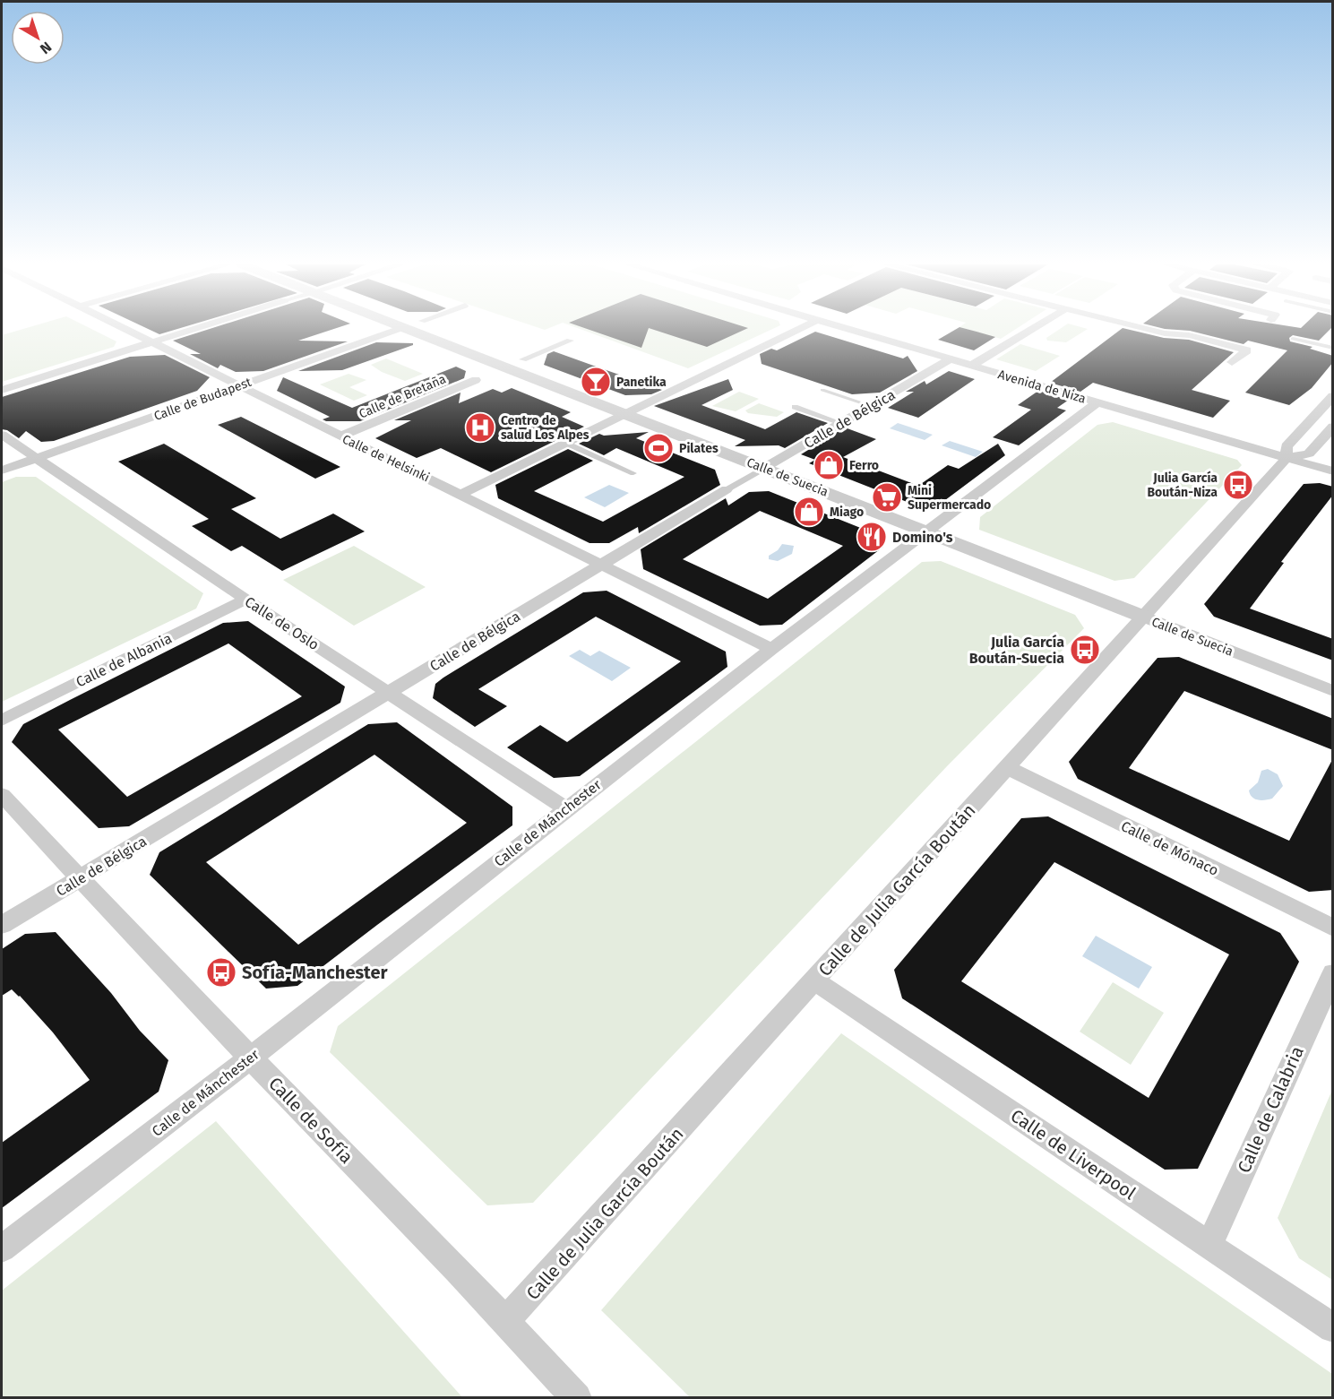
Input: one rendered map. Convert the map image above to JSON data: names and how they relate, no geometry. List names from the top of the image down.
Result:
{
  "streets": {
    "street": [
      "Avenida de Niza",
      "Calle de Bretaña",
      "Calle de Budapest",
      "Calle de Bélgica",
      "Calle de Helsinki",
      "Calle de Suecia",
      "Calle de Oslo",
      "Calle de Albania",
      "Calle de Mánchester",
      "Calle de Mónaco",
      "Calle de Julia García Boután",
      "Calle de Calabria",
      "Calle de Sofía",
      "Calle de Liverpool"
    ]
  },
  "crossings": [
    ["Avenida de Niza", "Calle de Bélgica"],
    ["Avenida de Niza", "Calle de Mánchester"],
    ["Avenida de Niza", "Calle de Julia García Boután"],
    ["Calle de Bretaña", "Calle de Helsinki"],
    ["Calle de Budapest", "Calle de Helsinki"],
    ["Calle de Budapest", "Calle de Oslo"],
    ["Calle de Bélgica", "Calle de Helsinki"],
    ["Calle de Bélgica", "Calle de Suecia"],
    ["Calle de Bélgica", "Calle de Oslo"],
    ["Calle de Bélgica", "Calle de Sofía"],
    ["Calle de Helsinki", "Calle de Mánchester"],
    ["Calle de Suecia", "Calle de Mánchester"],
    ["Calle de Suecia", "Calle de Julia García Boután"],
    ["Calle de Oslo", "Calle de Albania"],
    ["Calle de Oslo", "Calle de Mánchester"],
    ["Calle de Mánchester", "Calle de Sofía"],
    ["Calle de Mónaco", "Calle de Julia García Boután"],
    ["Calle de Julia García Boután", "Calle de Sofía"],
    ["Calle de Julia García Boután", "Calle de Liverpool"],
    ["Calle de Calabria", "Calle de Liverpool"]
  ],
  "places": {
    "bar": ["Panetika"],
    "hospital": ["Centro de salud Los Alpes"],
    "sports": ["Pilates"],
    "shop": ["Ferro", "Miago"],
    "bus stop": ["Julia García Boután-Niza", "Julia García Boután-Suecia", "Sofía-Manchester"],
    "supermarket": ["Mini Supermercado"],
    "restaurant": ["Domino's"]
  },
  "north": "bottom right"
}
